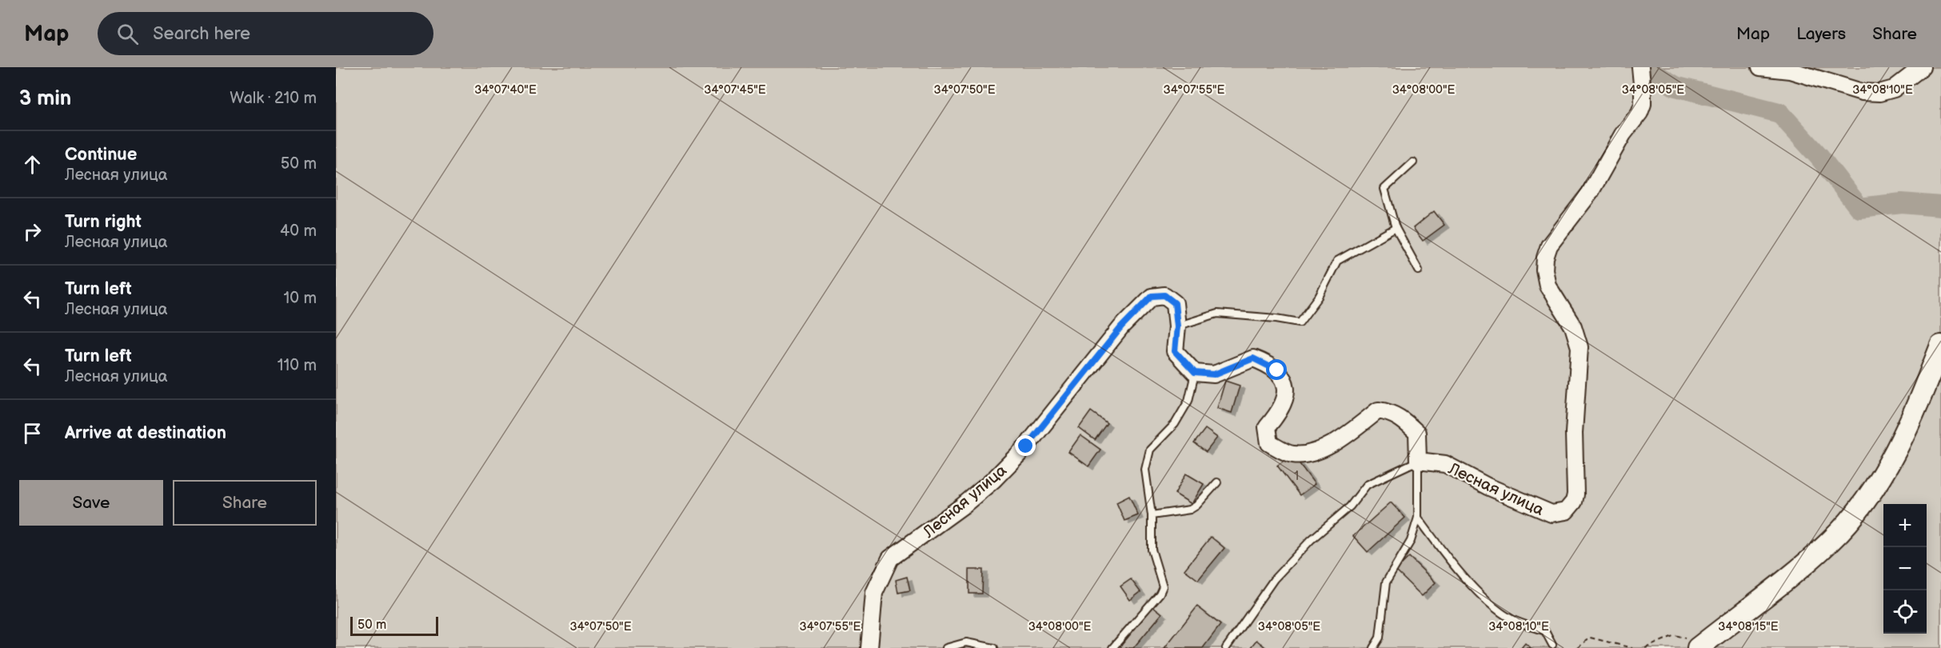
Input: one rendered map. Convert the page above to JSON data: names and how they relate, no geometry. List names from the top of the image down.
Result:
{
  "streets": {
    "street": ["Лесная улица"]
  },
  "house_numbers": ["1"],
  "scale_bar": "50 m",
  "page": {
    "header": "Map",
    "search": "Search here",
    "nav": ["Map", "Layers", "Share"],
    "heading": ["3 min", "Walk · 210 m"],
    "list": [
      ["Continue", "Лесная улица", "50 m"],
      ["Turn right", "Лесная улица", "40 m"],
      ["Turn left", "Лесная улица", "10 m"],
      ["Turn left", "Лесная улица", "110 m"],
      "Arrive at destination"
    ],
    "buttons": ["Save", "Share"],
    "map_buttons": ["+", "−"],
    "scale": "50 m"
  },
  "coordinates": [
    "34°07'40\"E",
    "34°07'45\"E",
    "34°07'50\"E",
    "34°07'55\"E",
    "34°08'00\"E",
    "34°08'05\"E",
    "34°08'10\"E",
    "34°08'15\"E"
  ]
}
